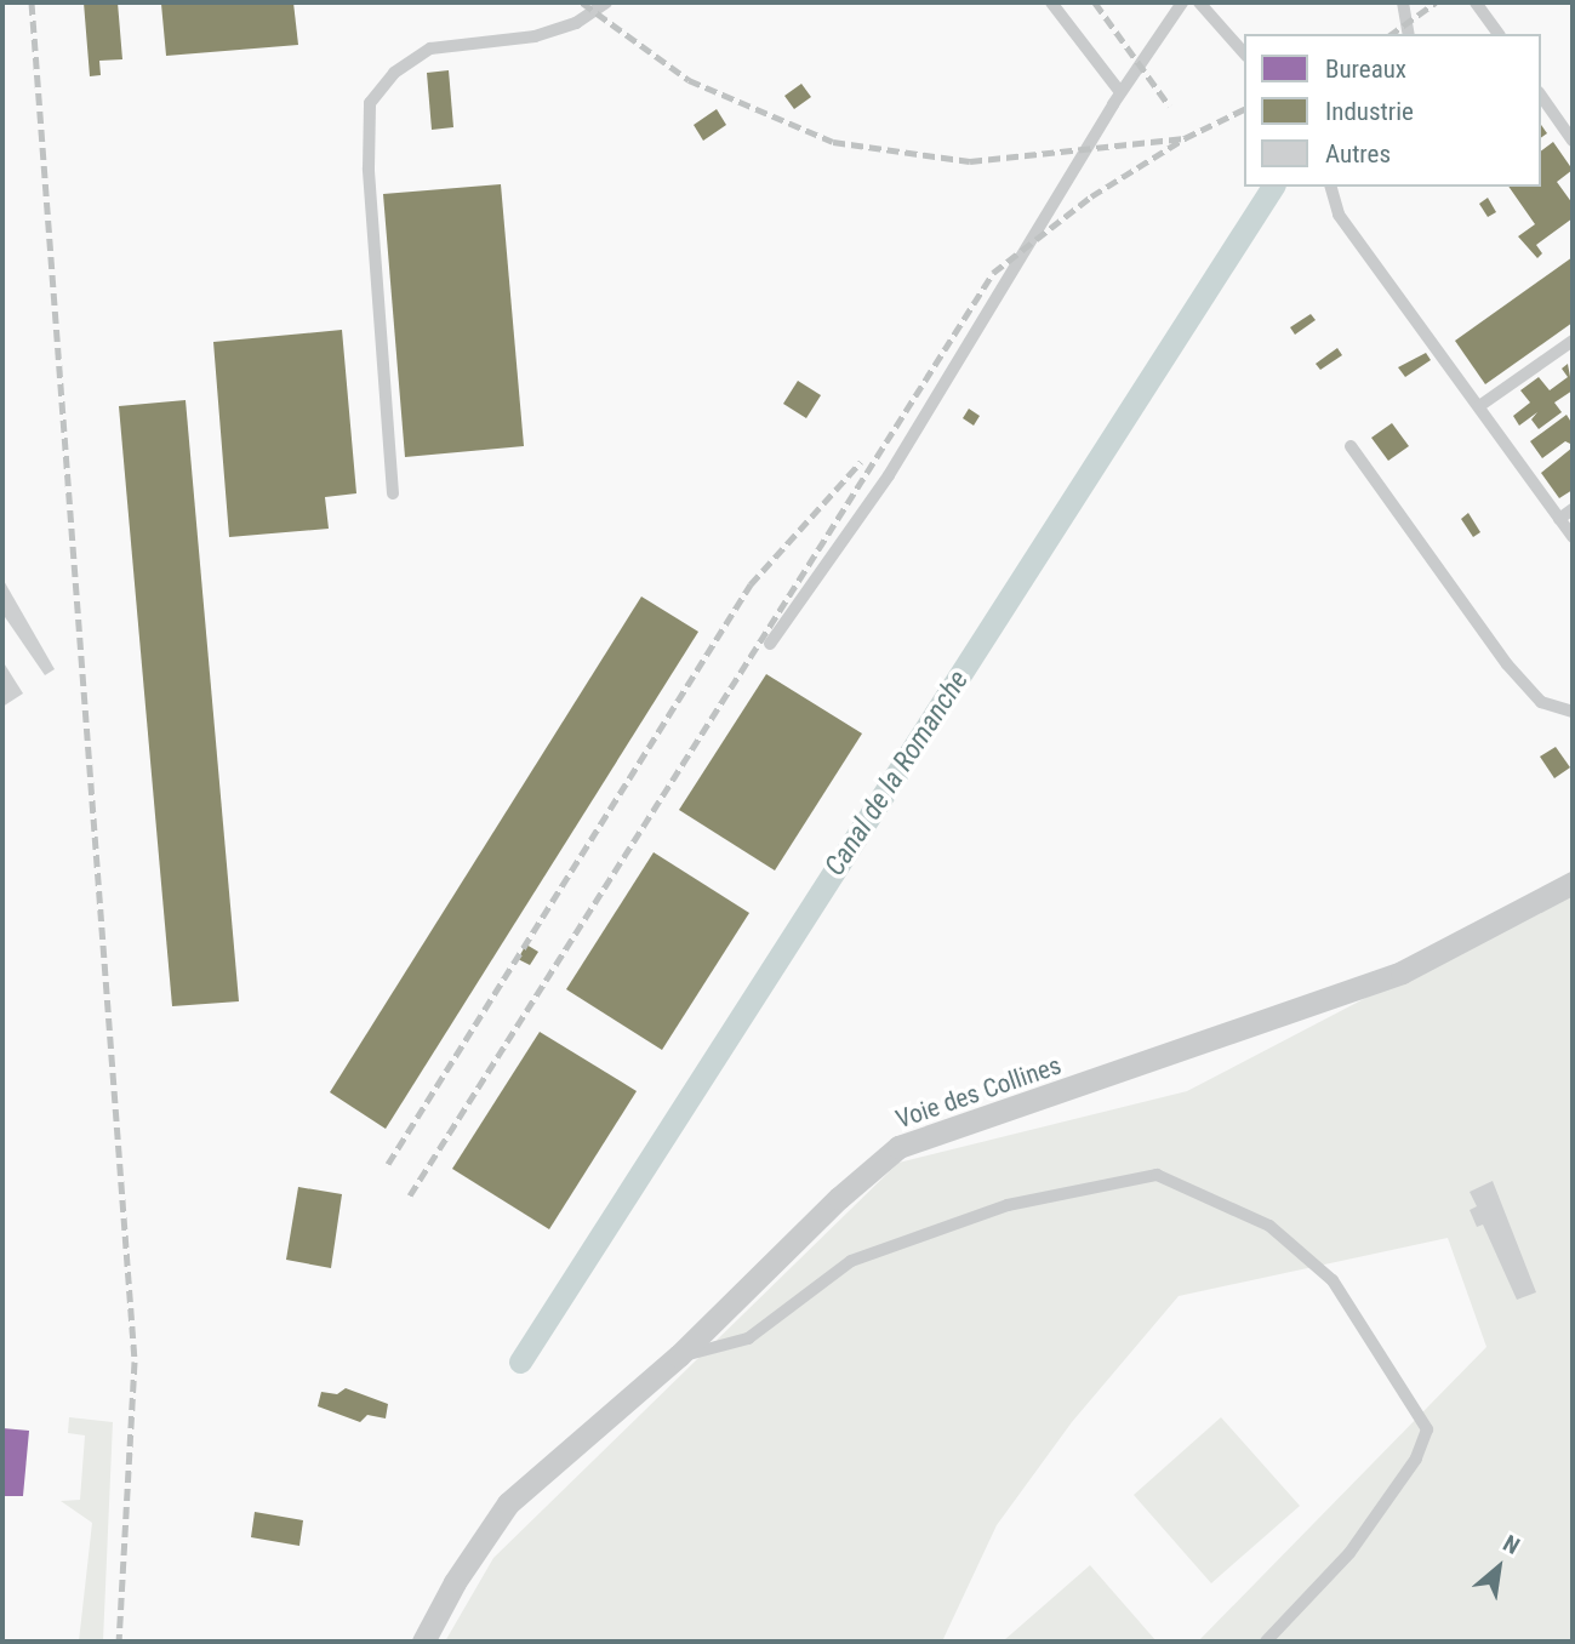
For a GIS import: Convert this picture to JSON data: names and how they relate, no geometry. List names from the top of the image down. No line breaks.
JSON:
{"streets":{"street":["Voie des Collines"]},"water":["Canal de la Romanche"],"legend":["Bureaux","Industrie","Autres"],"north":"top right"}
